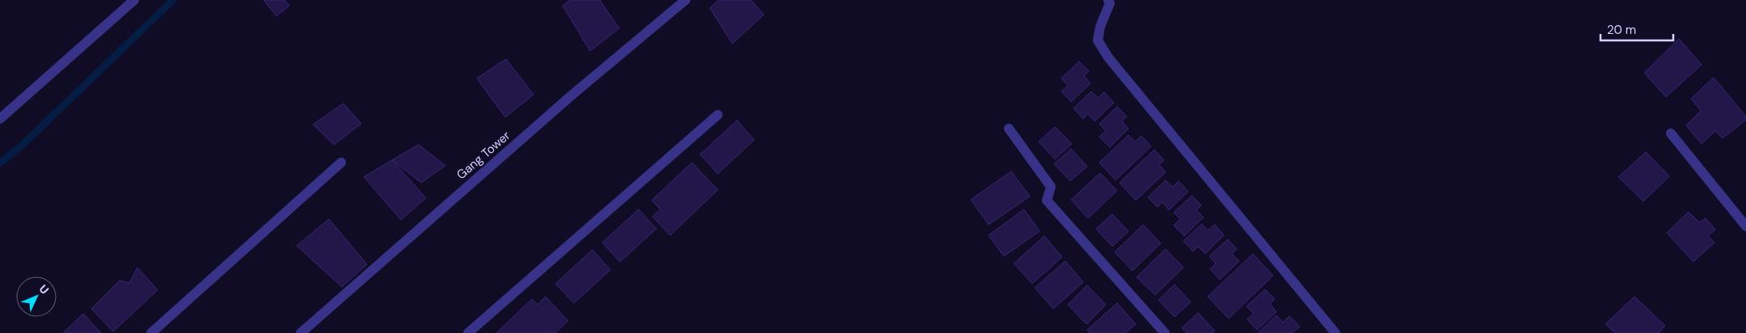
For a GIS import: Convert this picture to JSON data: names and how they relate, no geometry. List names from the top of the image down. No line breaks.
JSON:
{"streets":{"street":["Gang Tower"]},"scale_bar":"20 m","north":"top right"}
